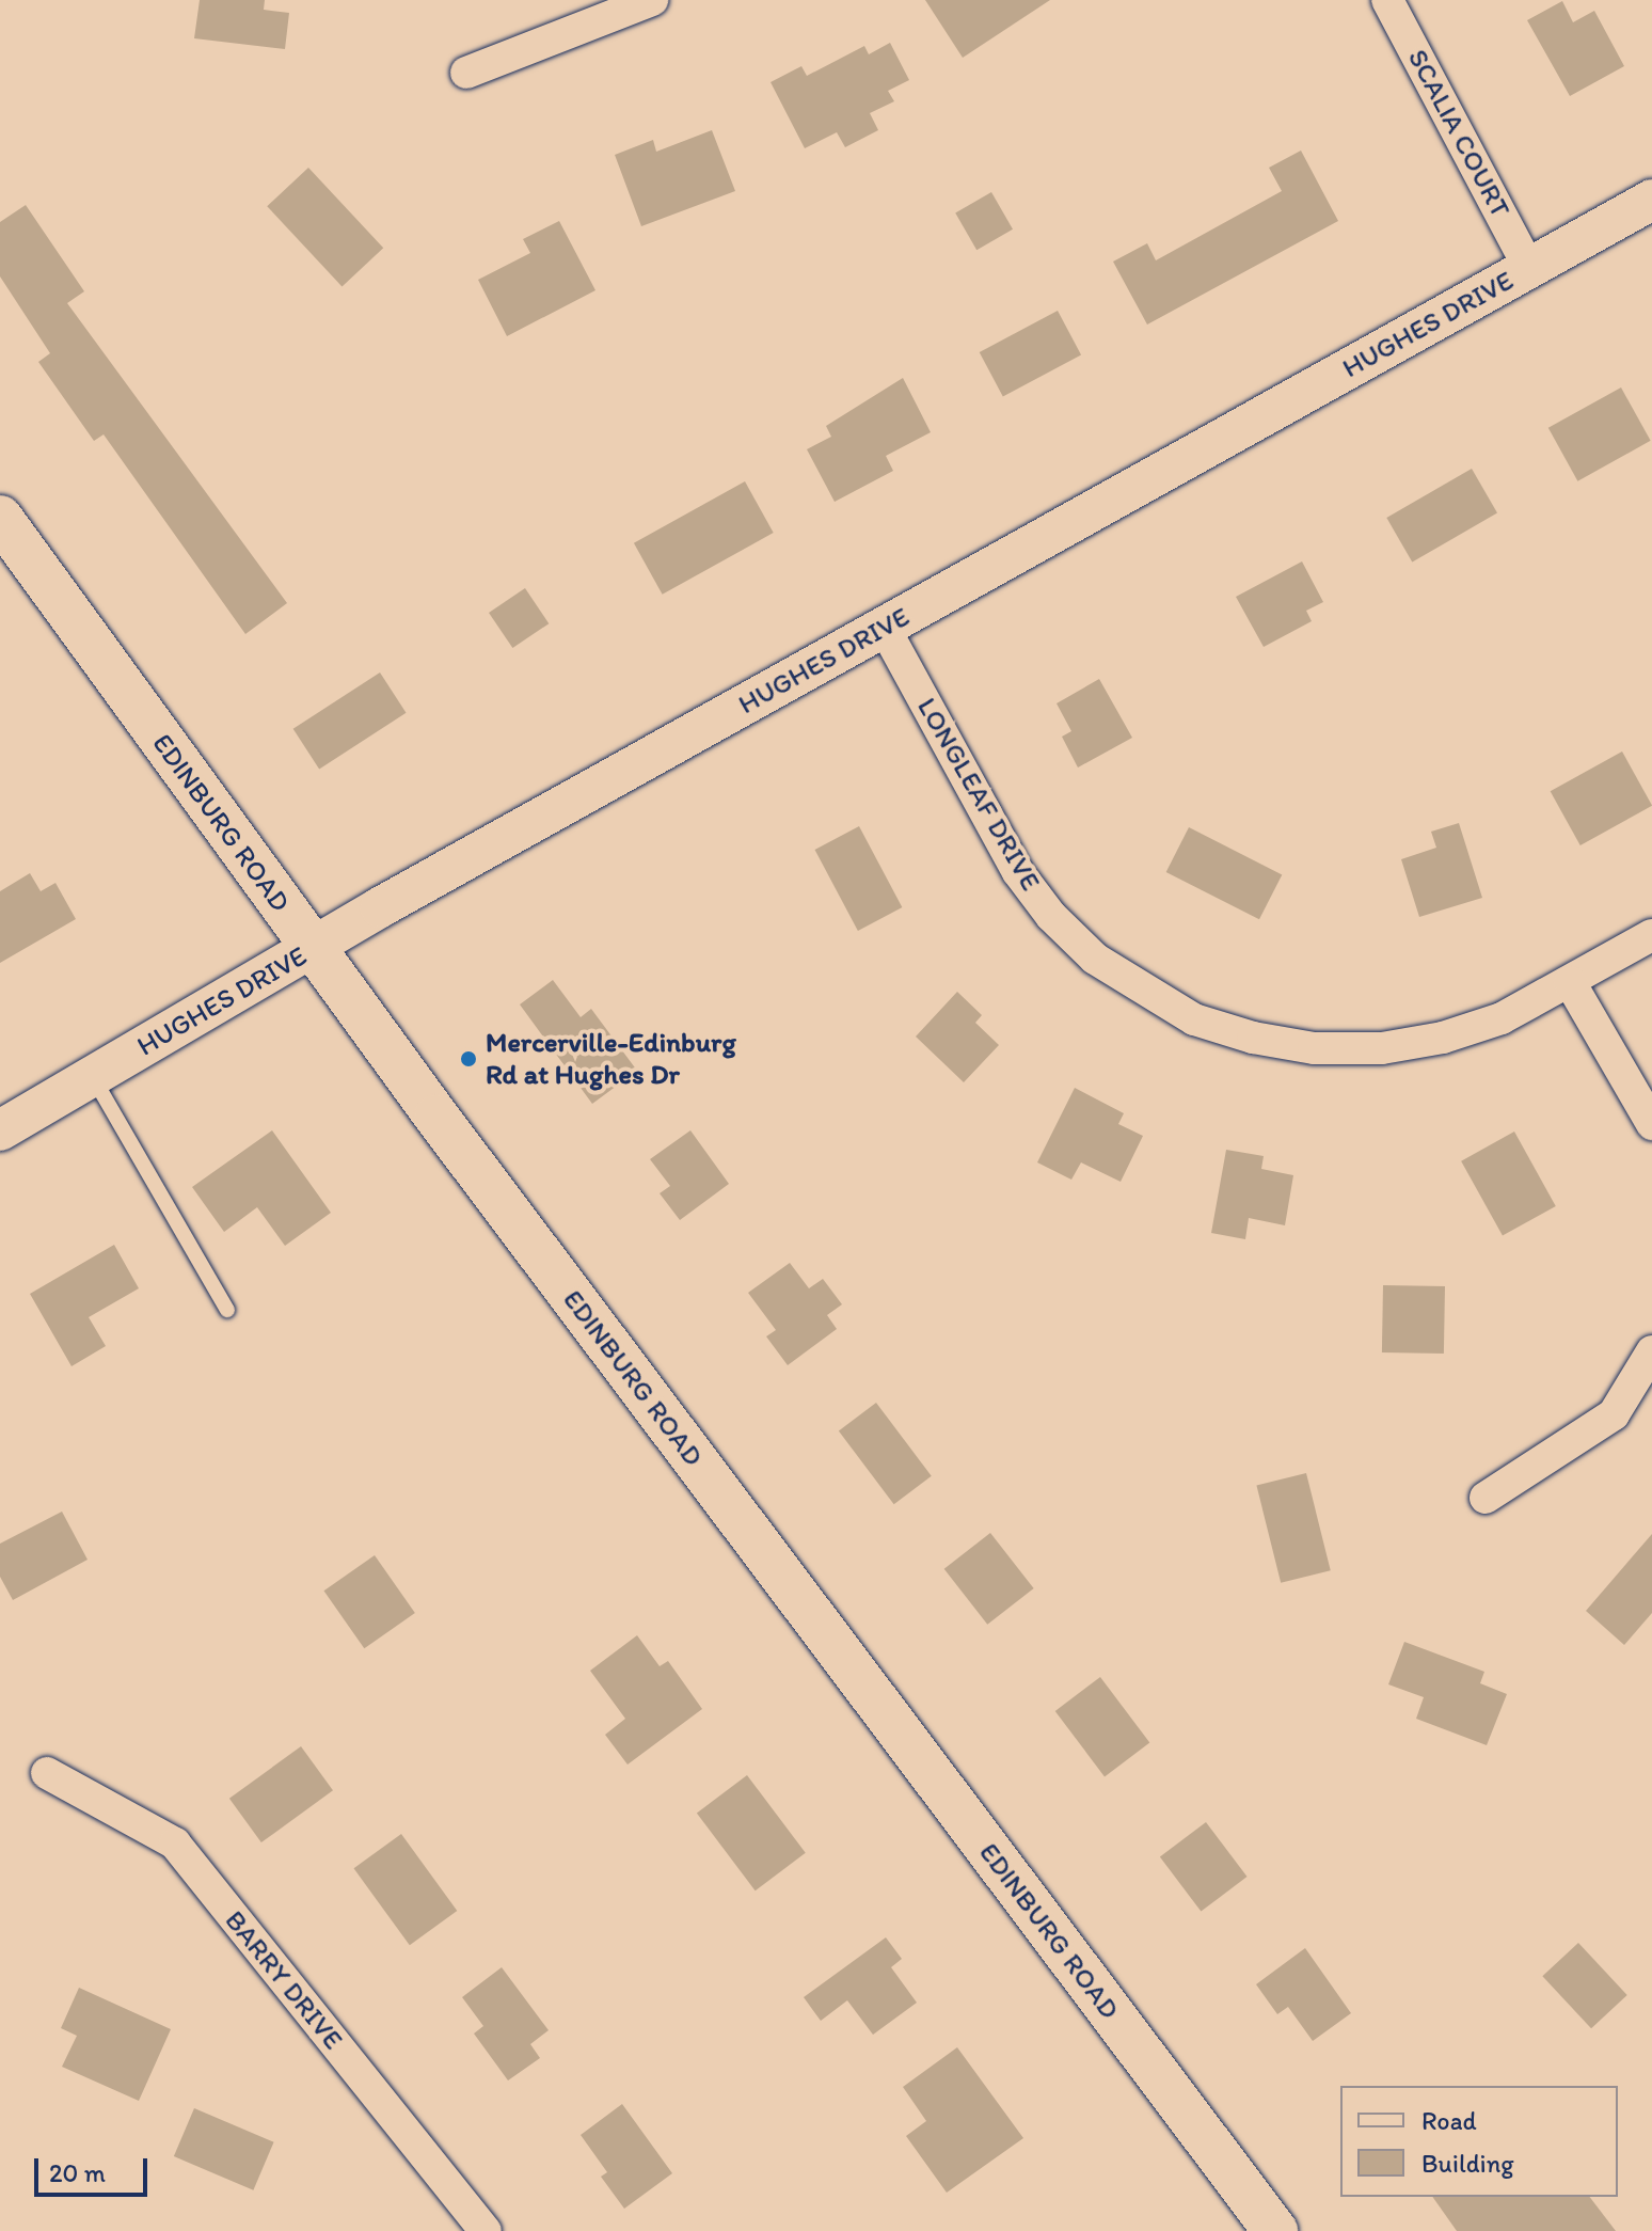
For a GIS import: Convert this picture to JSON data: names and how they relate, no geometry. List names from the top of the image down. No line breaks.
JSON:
{"streets":{"main road":["EDINBURG ROAD"],"street":["SCALIA COURT","HUGHES DRIVE","LONGLEAF DRIVE","BARRY DRIVE"]},"crossings":[["SCALIA COURT","HUGHES DRIVE"],["HUGHES DRIVE","LONGLEAF DRIVE"],["HUGHES DRIVE","EDINBURG ROAD"]],"places":["Mercerville-Edinburg Rd at Hughes Dr"],"legend":["Road","Building"],"scale_bar":"20 m"}
